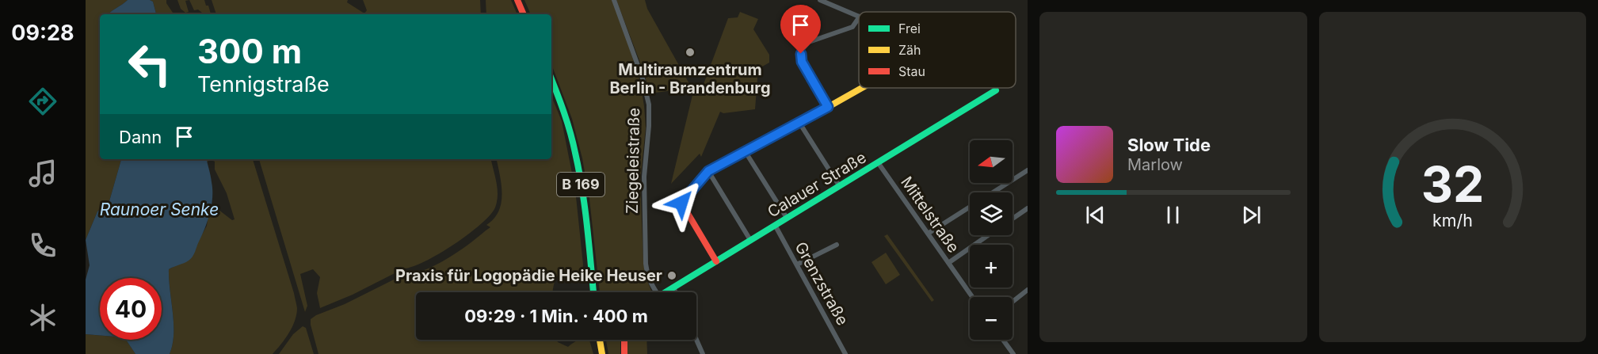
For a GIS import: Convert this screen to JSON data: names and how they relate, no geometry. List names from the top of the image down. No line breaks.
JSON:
{"streets":{"main road":["B 169","Calauer Straße"],"street":["Ziegeleistraße","Mittelstraße","Grenzstraße"]},"crossings":[["Calauer Straße","Mittelstraße"],["Calauer Straße","Grenzstraße"]],"water":["Raunoer Senke"],"places":["Multiraumzentrum Berlin - Brandenburg","Praxis für Logopädie Heike Heuser"],"legend":["Frei","Zäh","Stau"],"north":"left","page":{"tabs":"09:28","turn":["300 m","Tennigstraße"],"then":"Dann","song":["Slow Tide","Marlow"],"map_buttons":["+","−"],"limit":"40","trip":"09:29 · 1 Min. · 400 m","gauge":["32","km/h"]}}
